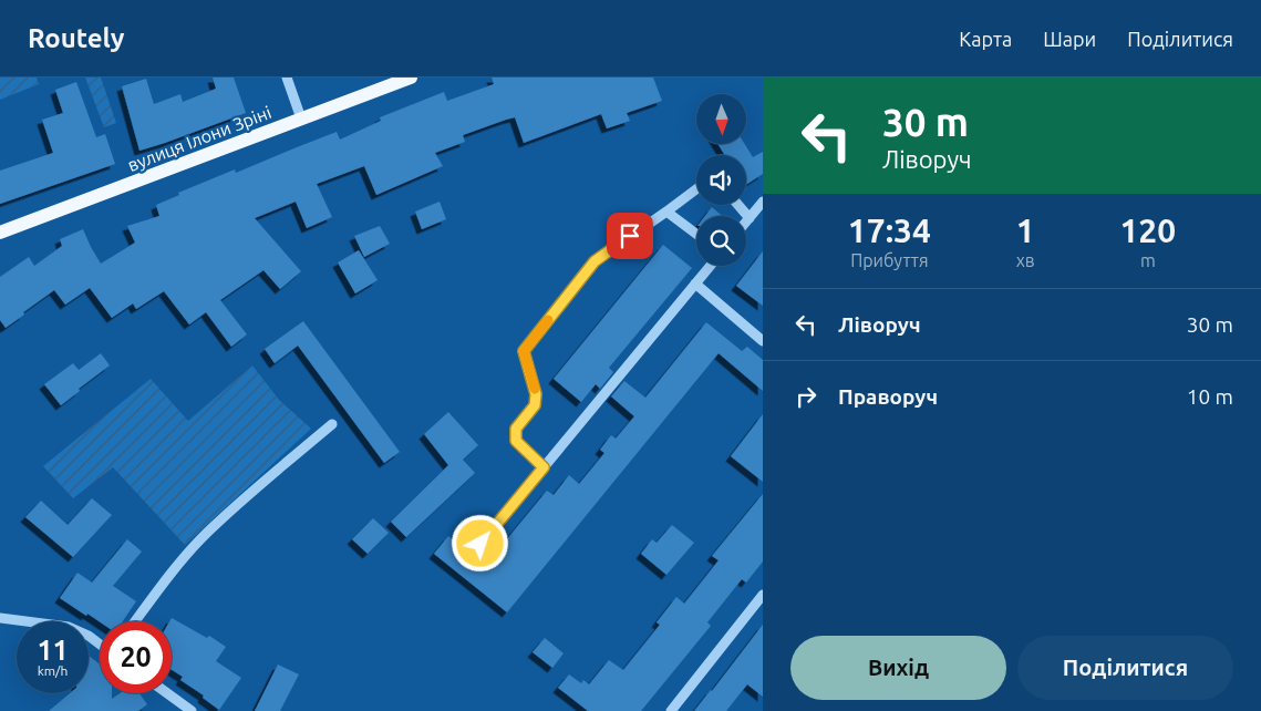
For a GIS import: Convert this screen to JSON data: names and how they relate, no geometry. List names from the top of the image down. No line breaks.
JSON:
{"streets":{"main road":["вулиця Ілони Зріні"]},"north":"bottom","page":{"header":"Routely","nav":["Карта","Шари","Поділитися"],"turn":["30 m","Ліворуч"],"eta":["17:34","Прибуття","1","хв","120","m"],"list":[{"name":"Ліворуч","value":"30 m"},{"name":"Праворуч","value":"10 m"}],"speed":"11 km/h","limit":"20","buttons":["Вихід","Поділитися"]}}
